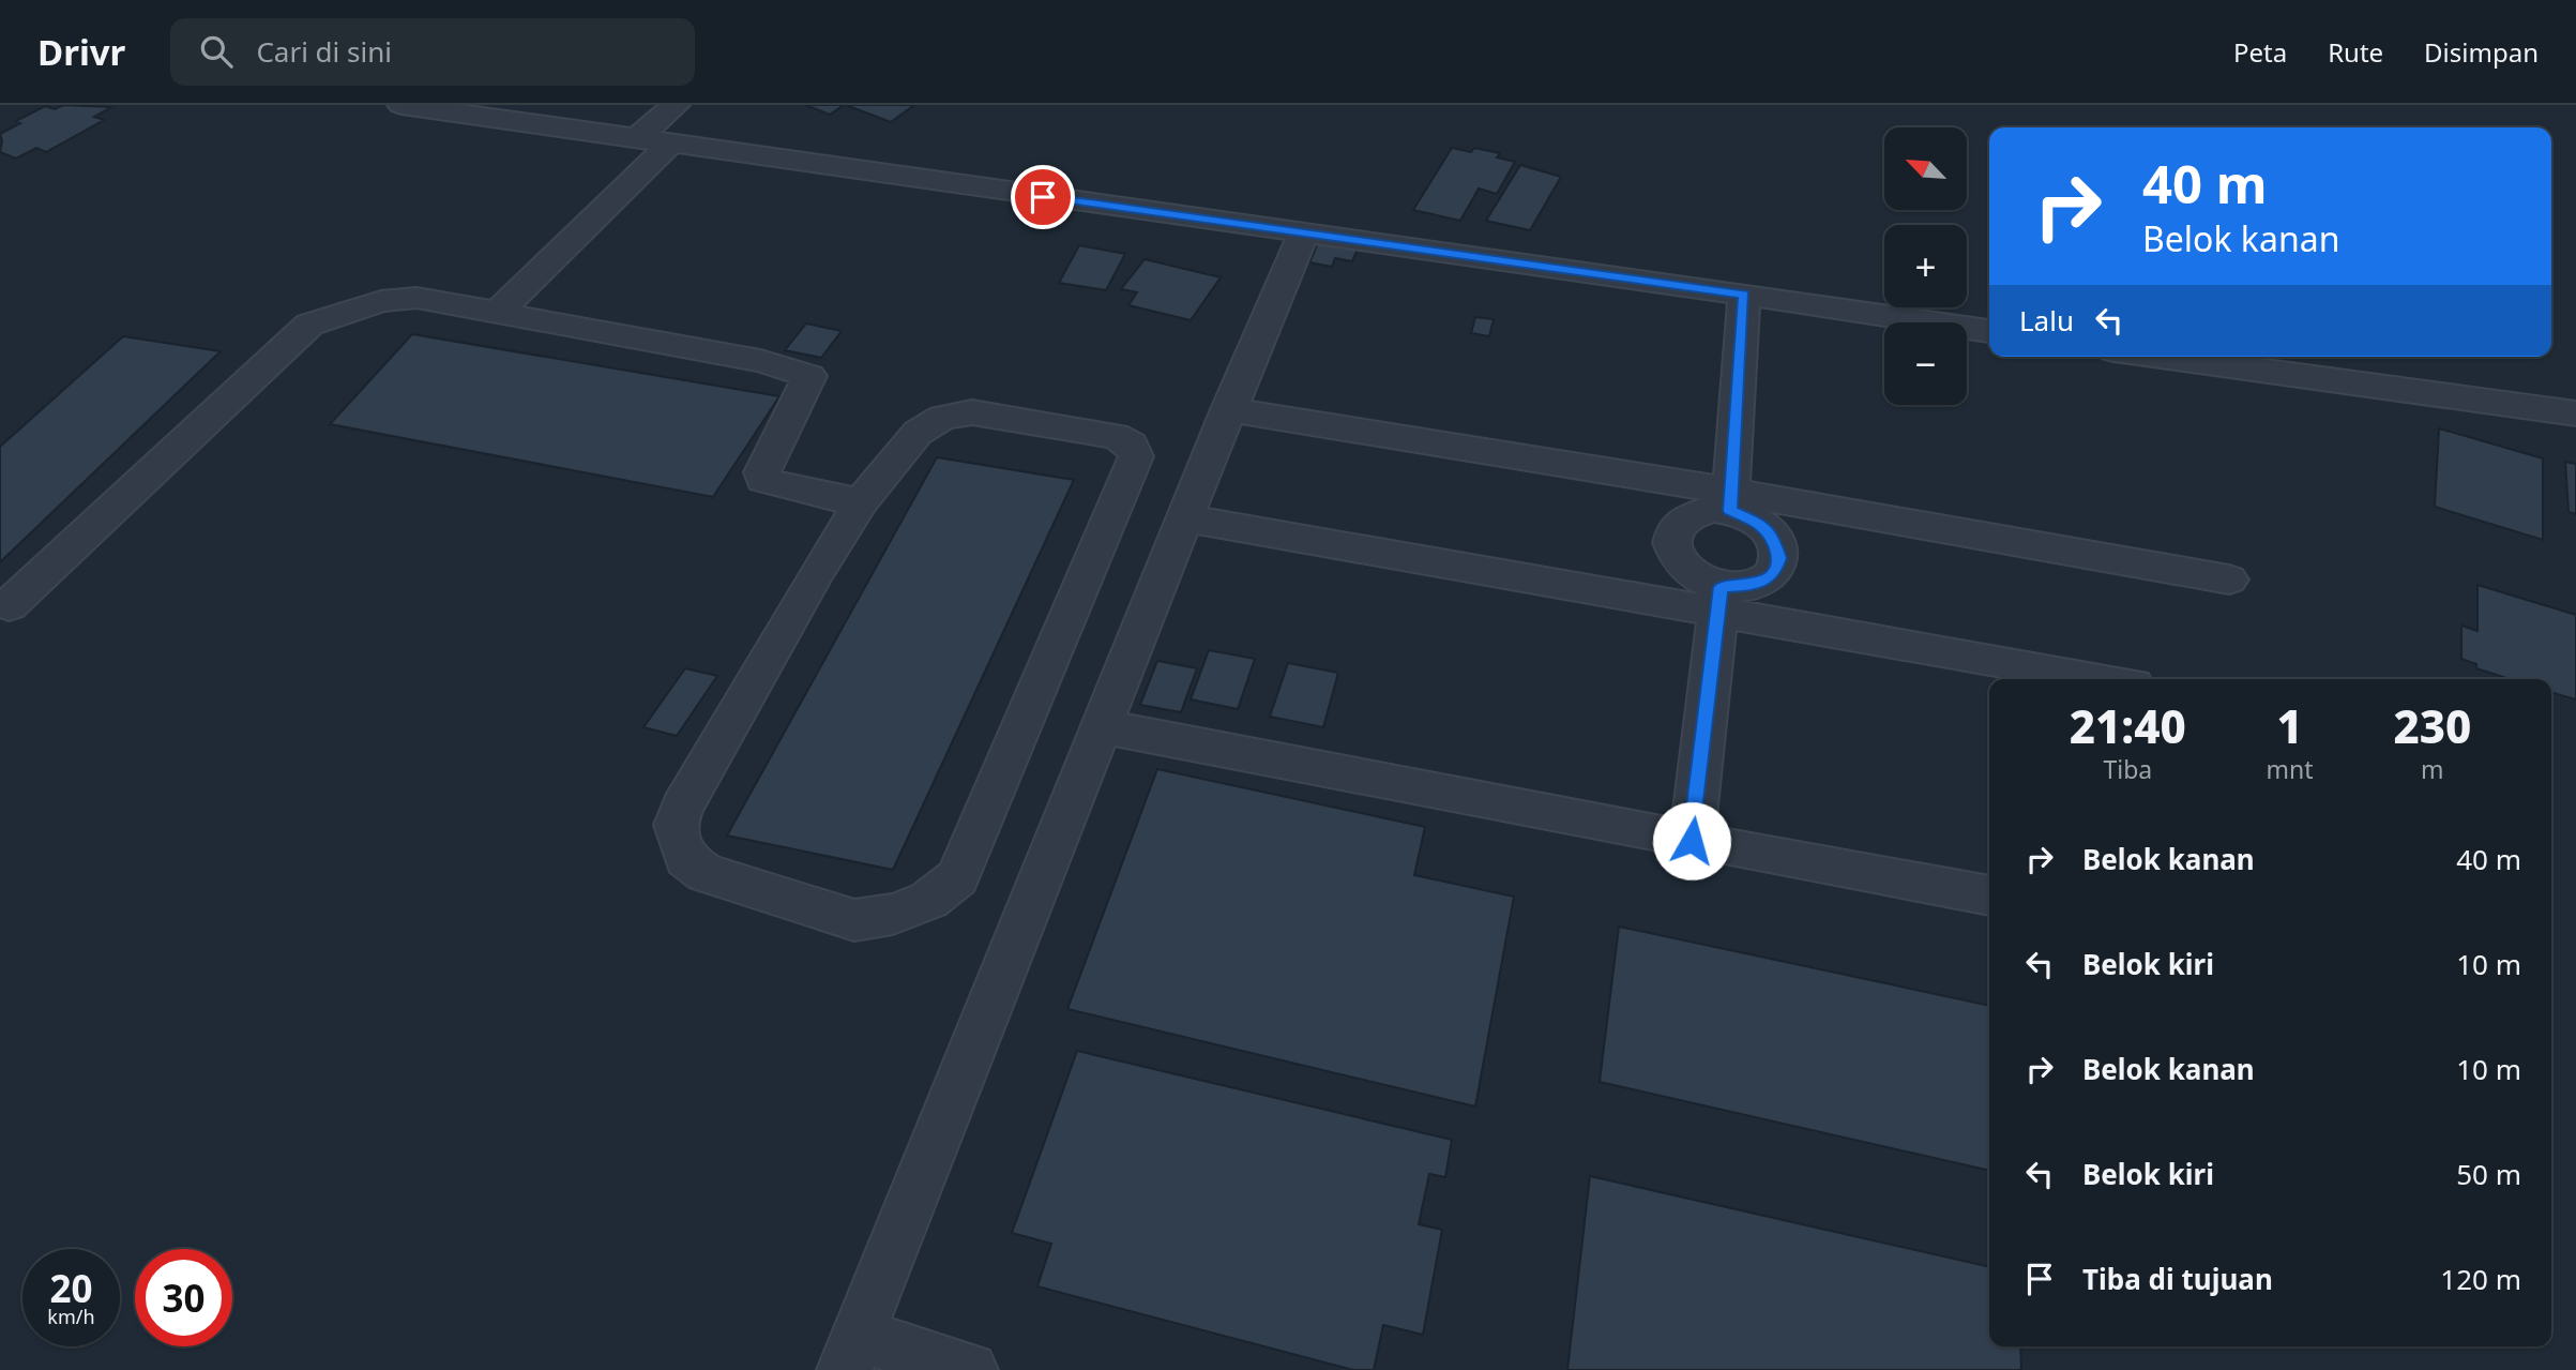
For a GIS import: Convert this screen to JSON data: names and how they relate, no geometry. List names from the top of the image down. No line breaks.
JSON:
{"north":"top left","page":{"header":"Drivr","search":"Cari di sini","nav":["Peta","Rute","Disimpan"],"map_buttons":["+","−"],"turn":["40 m","Belok kanan"],"then":"Lalu","eta":["21:40","Tiba","1","mnt","230","m"],"list":[{"name":"Belok kanan","value":"40 m"},{"name":"Belok kiri","value":"10 m"},{"name":"Belok kanan","value":"10 m"},{"name":"Belok kiri","value":"50 m"},{"name":"Tiba di tujuan","value":"120 m"}],"speed":"20 km/h","limit":"30"}}
